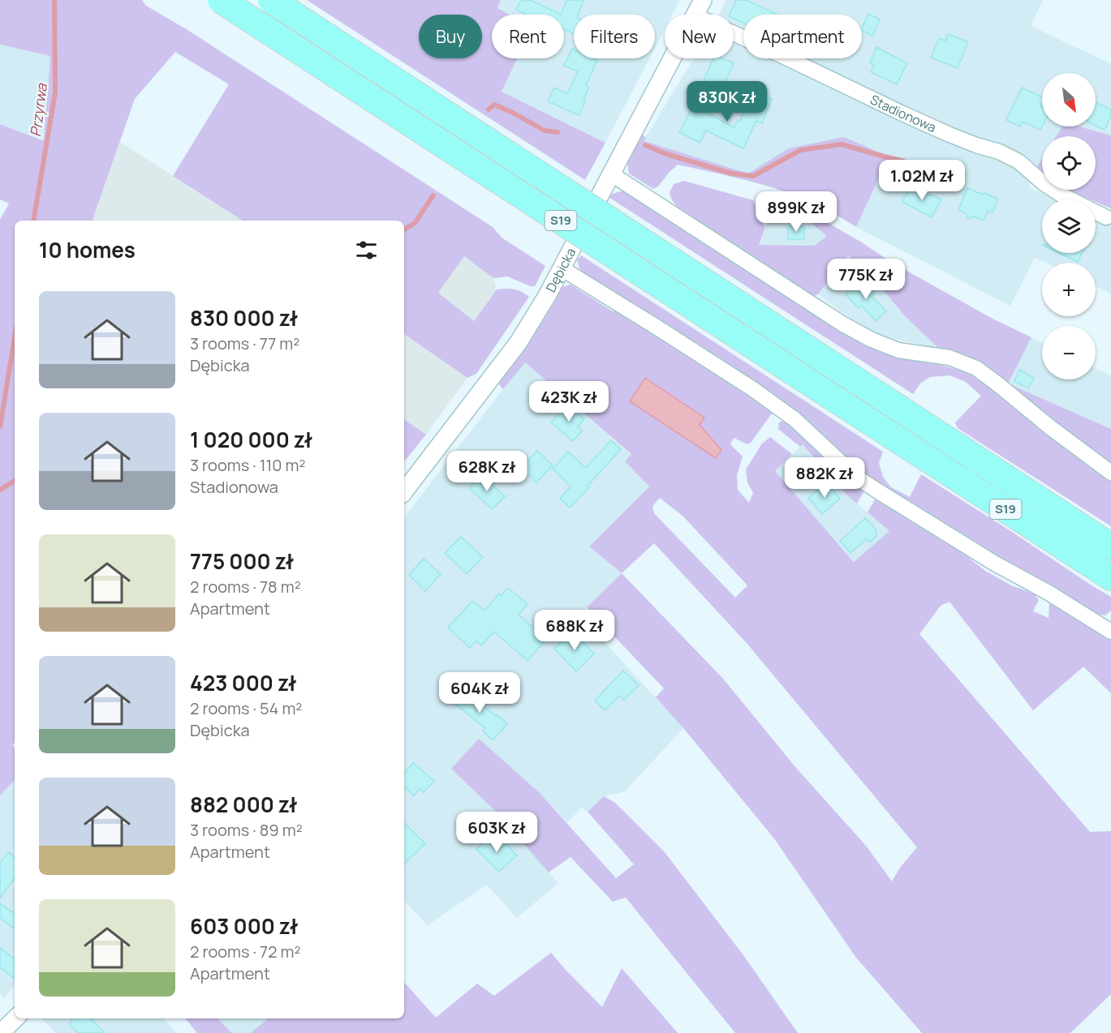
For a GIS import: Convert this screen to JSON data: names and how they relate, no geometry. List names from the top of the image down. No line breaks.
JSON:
{"streets":{"highway":["S19"],"street":["Stadionowa","Dębicka"]},"water":["Przyrwa"],"north":"bottom right","page":{"chip":["Buy","Rent","Filters","New","Apartment"],"map_buttons":["+","−"],"price":["830K zł","1.02M zł","899K zł","775K zł","423K zł","628K zł","882K zł","688K zł","604K zł","603K zł"],"heading":"10 homes","list":[{"name":"830 000 zł","note":"3 rooms · 77 m² · Dębicka"},{"name":"1 020 000 zł","note":"3 rooms · 110 m² · Stadionowa"},{"name":"775 000 zł","note":"2 rooms · 78 m² · Apartment"},{"name":"423 000 zł","note":"2 rooms · 54 m² · Dębicka"},{"name":"882 000 zł","note":"3 rooms · 89 m² · Apartment"},{"name":"603 000 zł","note":"2 rooms · 72 m² · Apartment"}]}}
